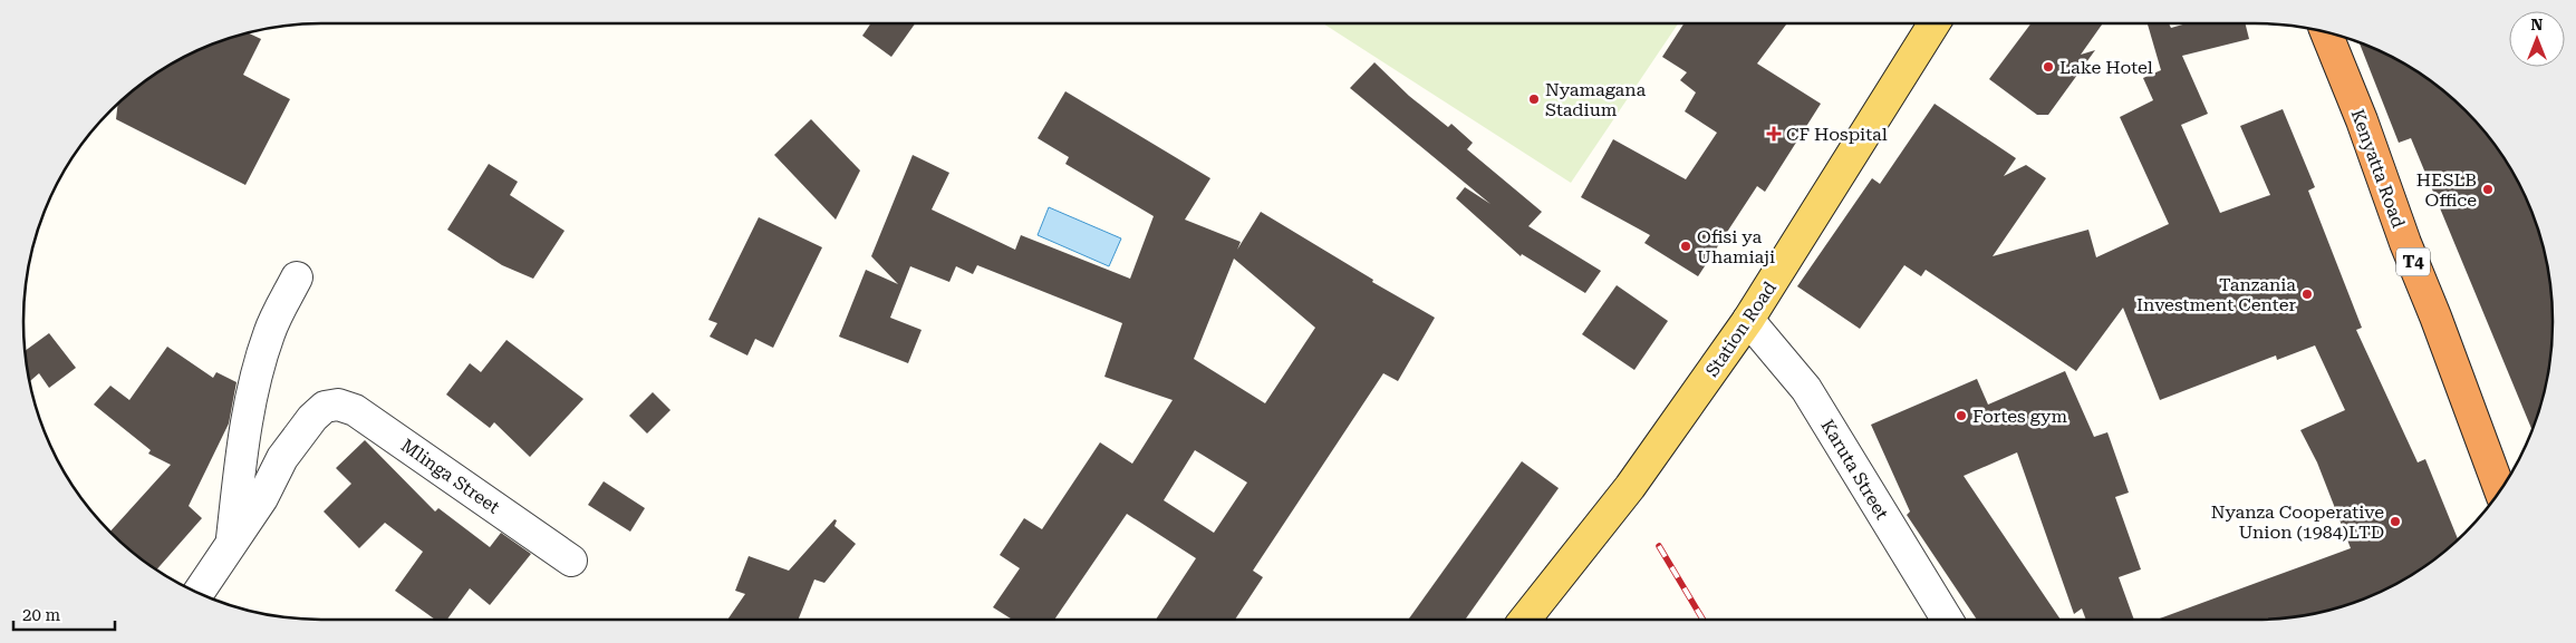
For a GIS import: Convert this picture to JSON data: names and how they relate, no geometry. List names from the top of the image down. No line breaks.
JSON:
{"streets":{"highway":["Kenyatta Road","T4"],"main road":["Station Road"],"street":["Karuta Street","Mlinga Street"]},"crossings":[["Station Road","Karuta Street"]],"places":{"other":["Lake Hotel","Nyamagana Stadium","HESLB Office","Ofisi ya Uhamiaji","Tanzania Investment Center","Fortes gym","Nyanza Cooperative Union (1984)LTD"],"health":["CF Hospital"]},"scale_bar":"20 m","north":"top"}
